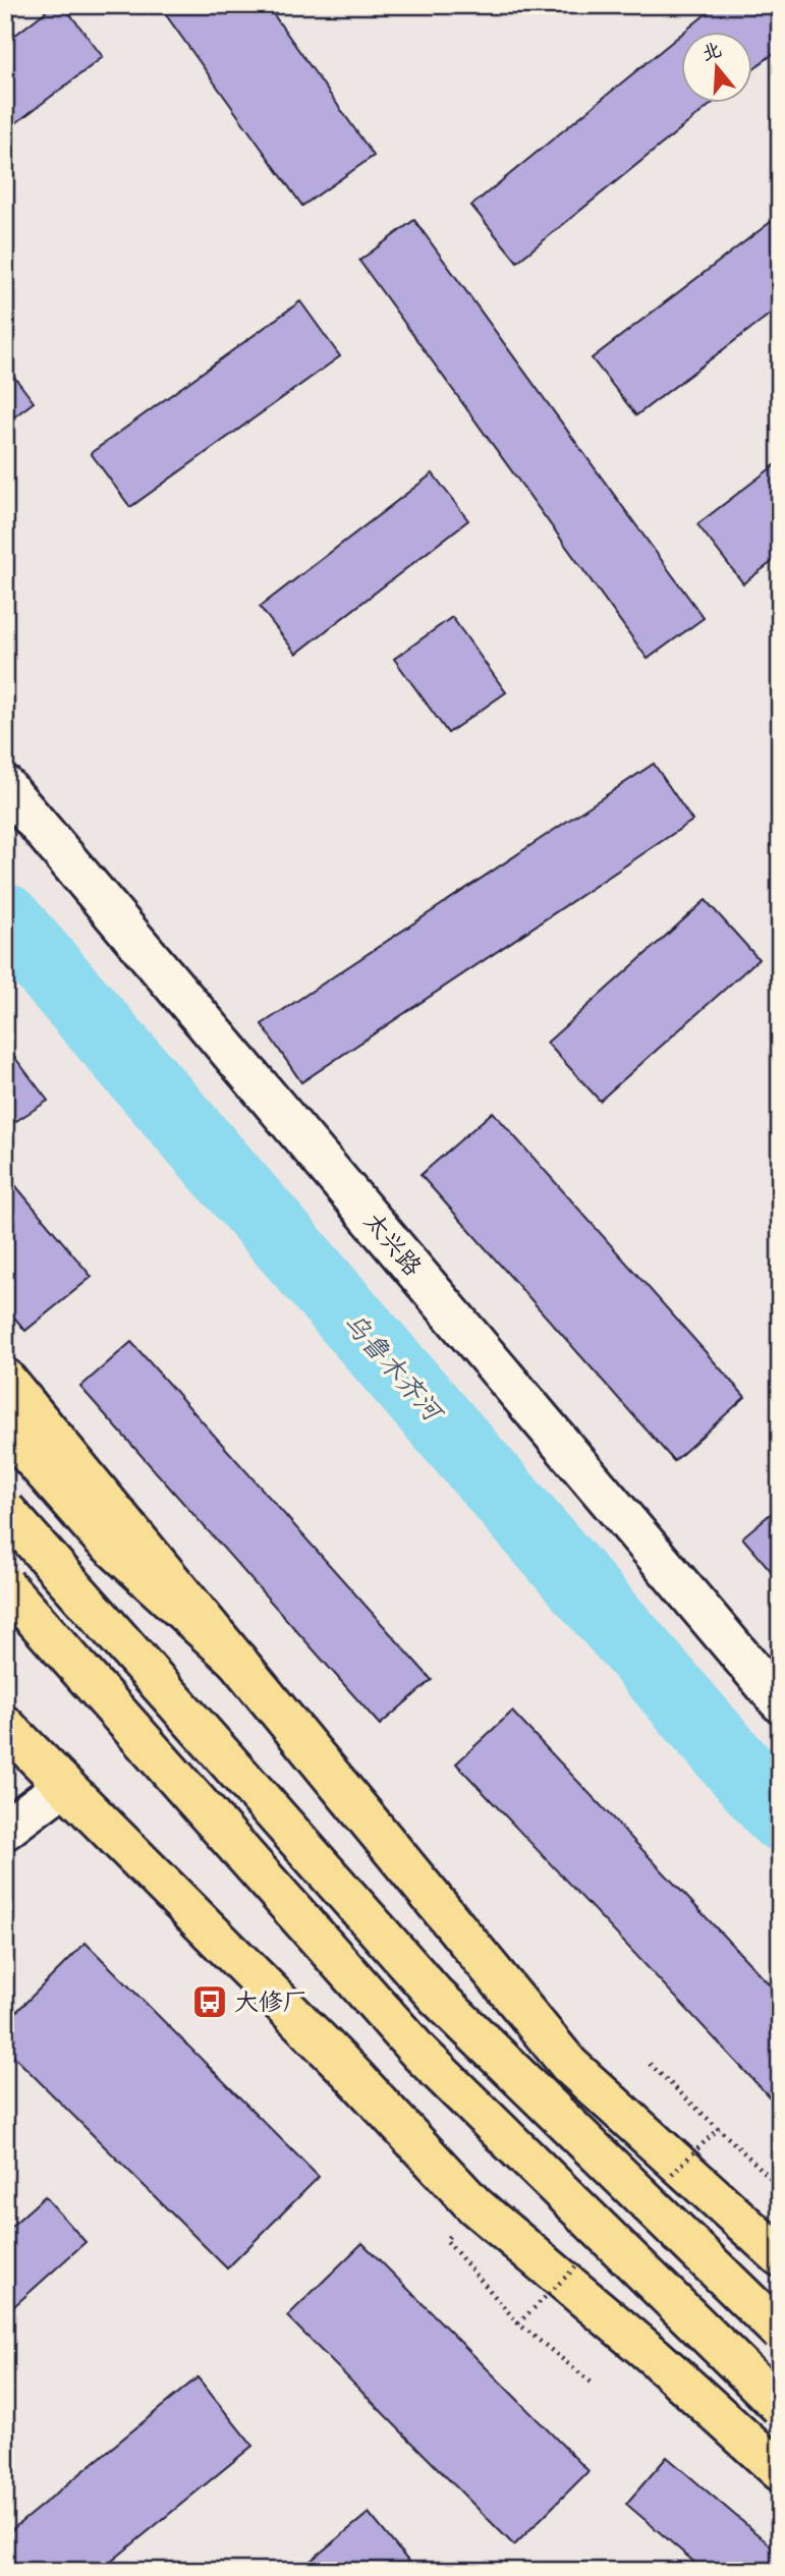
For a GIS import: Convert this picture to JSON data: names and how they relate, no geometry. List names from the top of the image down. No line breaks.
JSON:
{"streets":{"street":["太兴路"]},"water":["乌鲁木齐河"],"places":{"bus stop":["大修厂"]},"north":"top"}
